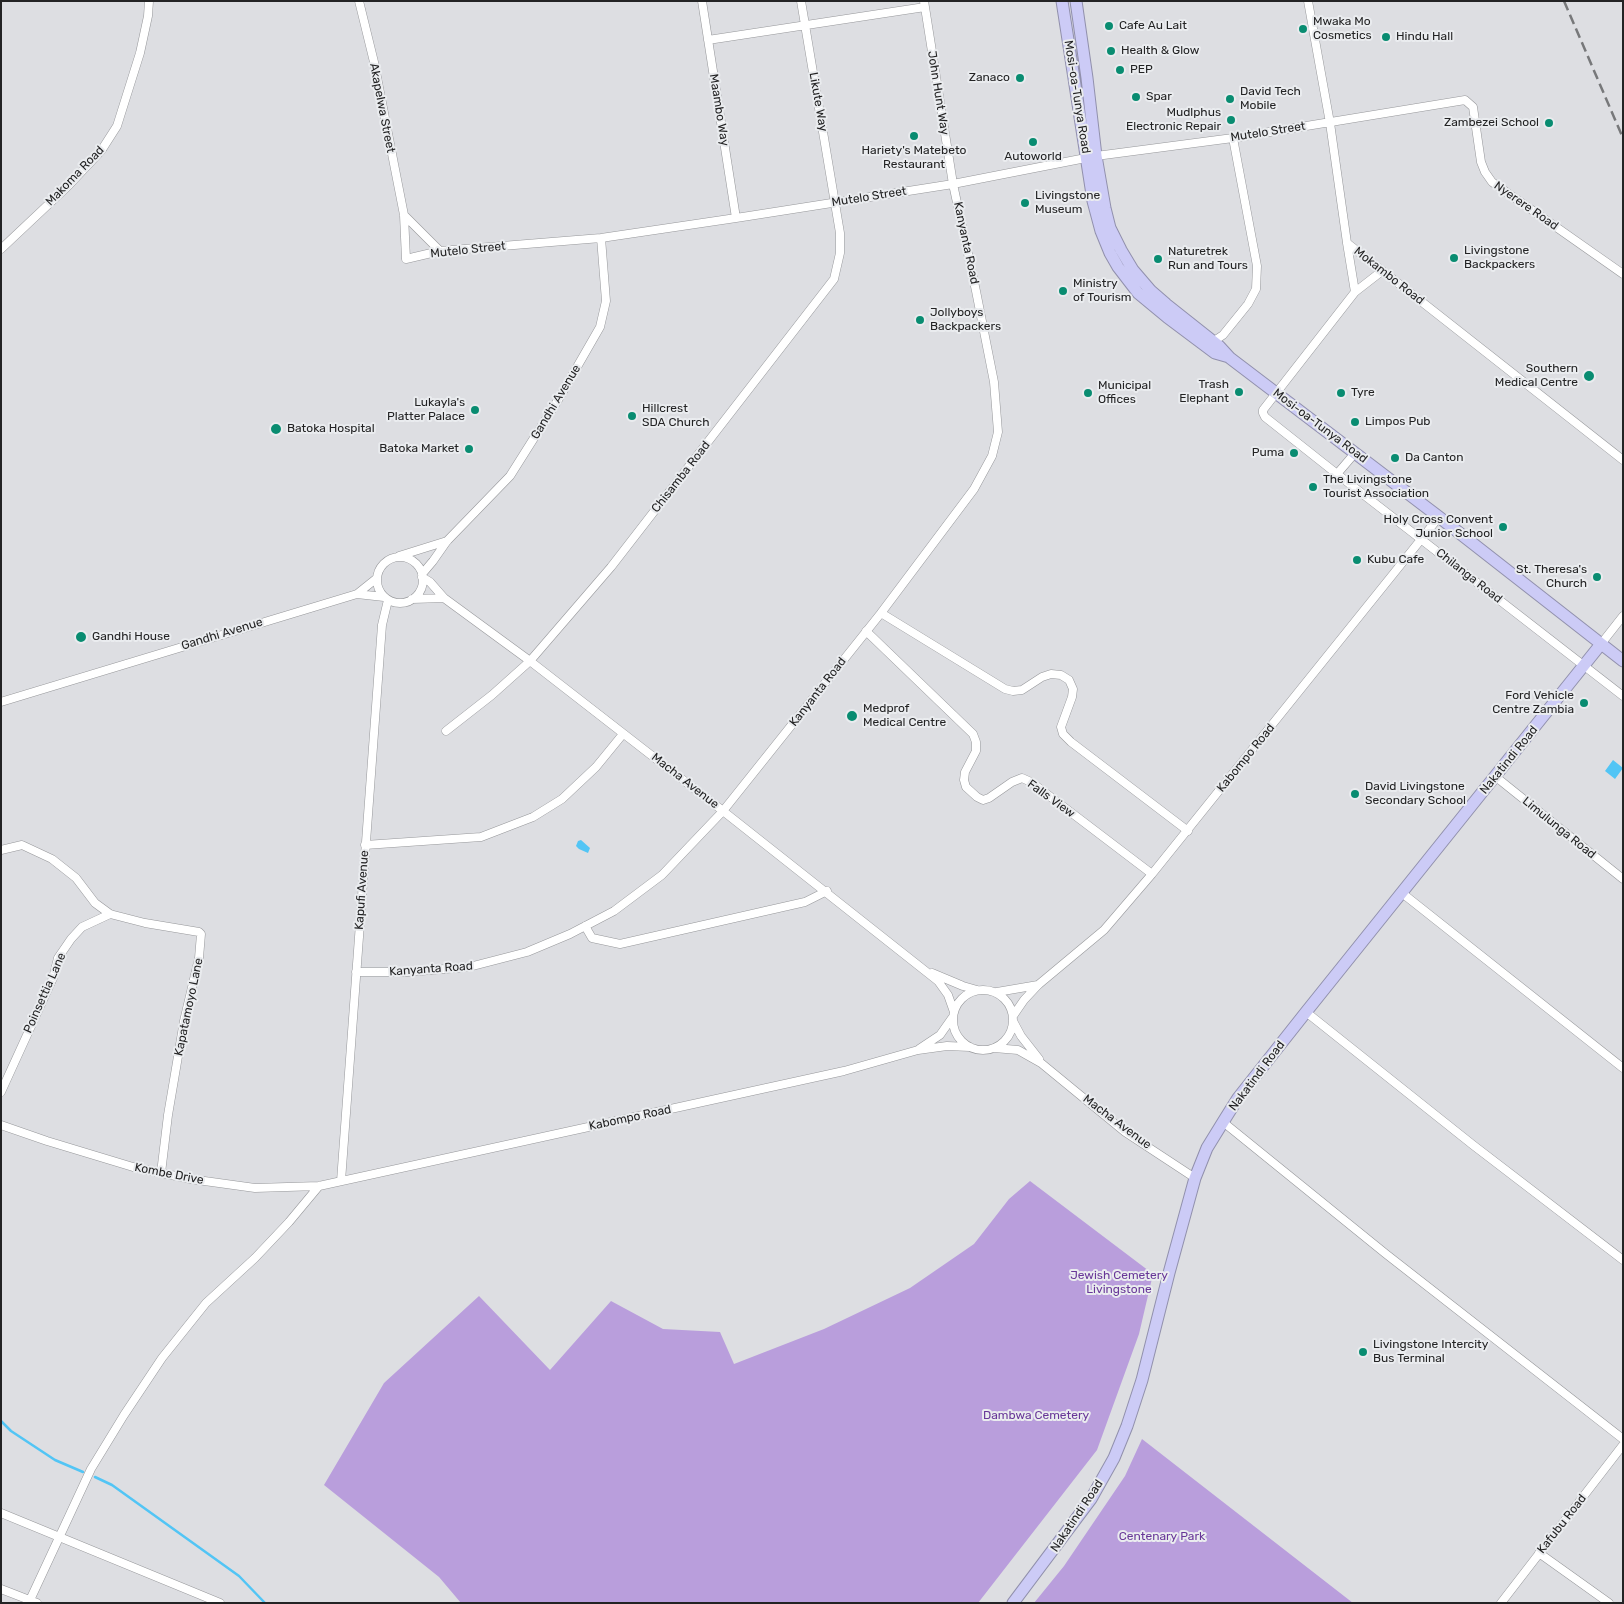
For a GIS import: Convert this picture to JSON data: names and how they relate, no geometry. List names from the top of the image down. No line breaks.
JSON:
{"streets":{"highway":["Mosi-oa-Tunya Road","Nakatindi Road"],"street":["John Hunt Way","Likute Way","Akapelwa Street","Maambo Way","Mutelo Street","Makoma Road","Nyerere Road","Kanyanta Road","Mokambo Road","Gandhi Avenue","Chisamba Road","Chilanga Road","Kabompo Road","Macha Avenue","Falls View","Limulunga Road","Kapufi Avenue","Poinsettia Lane","Kapatamoyo Lane","Kombe Drive","Kafubu Road"]},"crossings":[["John Hunt Way","Mutelo Street"],["John Hunt Way","Kanyanta Road"],["Mosi-oa-Tunya Road","Mutelo Street"],["Mosi-oa-Tunya Road","Chilanga Road"],["Mosi-oa-Tunya Road","Kabompo Road"],["Mosi-oa-Tunya Road","Nakatindi Road"],["Likute Way","Mutelo Street"],["Likute Way","Chisamba Road"],["Akapelwa Street","Mutelo Street"],["Maambo Way","Mutelo Street"],["Mutelo Street","Nyerere Road"],["Mutelo Street","Kanyanta Road"],["Mutelo Street","Mokambo Road"],["Mutelo Street","Gandhi Avenue"],["Mutelo Street","Chisamba Road"],["Nyerere Road","Mokambo Road"],["Kanyanta Road","Macha Avenue"],["Kanyanta Road","Falls View"],["Kanyanta Road","Kapufi Avenue"],["Mokambo Road","Chilanga Road"],["Gandhi Avenue","Macha Avenue"],["Gandhi Avenue","Kapufi Avenue"],["Chisamba Road","Macha Avenue"],["Chilanga Road","Kabompo Road"],["Chilanga Road","Nakatindi Road"],["Kabompo Road","Macha Avenue"],["Kabompo Road","Falls View"],["Kabompo Road","Kapufi Avenue"],["Kabompo Road","Kombe Drive"],["Nakatindi Road","Macha Avenue"],["Nakatindi Road","Limulunga Road"],["Macha Avenue","Kapufi Avenue"],["Kapufi Avenue","Kombe Drive"],["Poinsettia Lane","Kapatamoyo Lane"],["Kapatamoyo Lane","Kombe Drive"]],"parks":["Jewish Cemetery Livingstone","Dambwa Cemetery","Centenary Park"],"places":["Cafe Au Lait","Mwaka Mo Cosmetics","Hindu Hall","Health & Glow","PEP","Zanaco","Spar","David Tech Mobile","Mudlphus Electronic Repair","Zambezei School","Hariety's Matebeto Restaurant","Autoworld","Livingstone Museum","Livingstone Backpackers","Naturetrek Run and Tours","Ministry of Tourism","Jollyboys Backpackers","Southern Medical Centre","Trash Elephant","Municipal Offices","Tyre","Lukayla's Platter Palace","Hillcrest SDA Church","Limpos Pub","Batoka Hospital","Batoka Market","Puma","Da Canton","The Livingstone Tourist Association","Holy Cross Convent Junior School","Kubu Cafe","St. Theresa's Church","Gandhi House","Ford Vehicle Centre Zambia","Medprof Medical Centre","David Livingstone Secondary School","Livingstone Intercity Bus Terminal"]}
